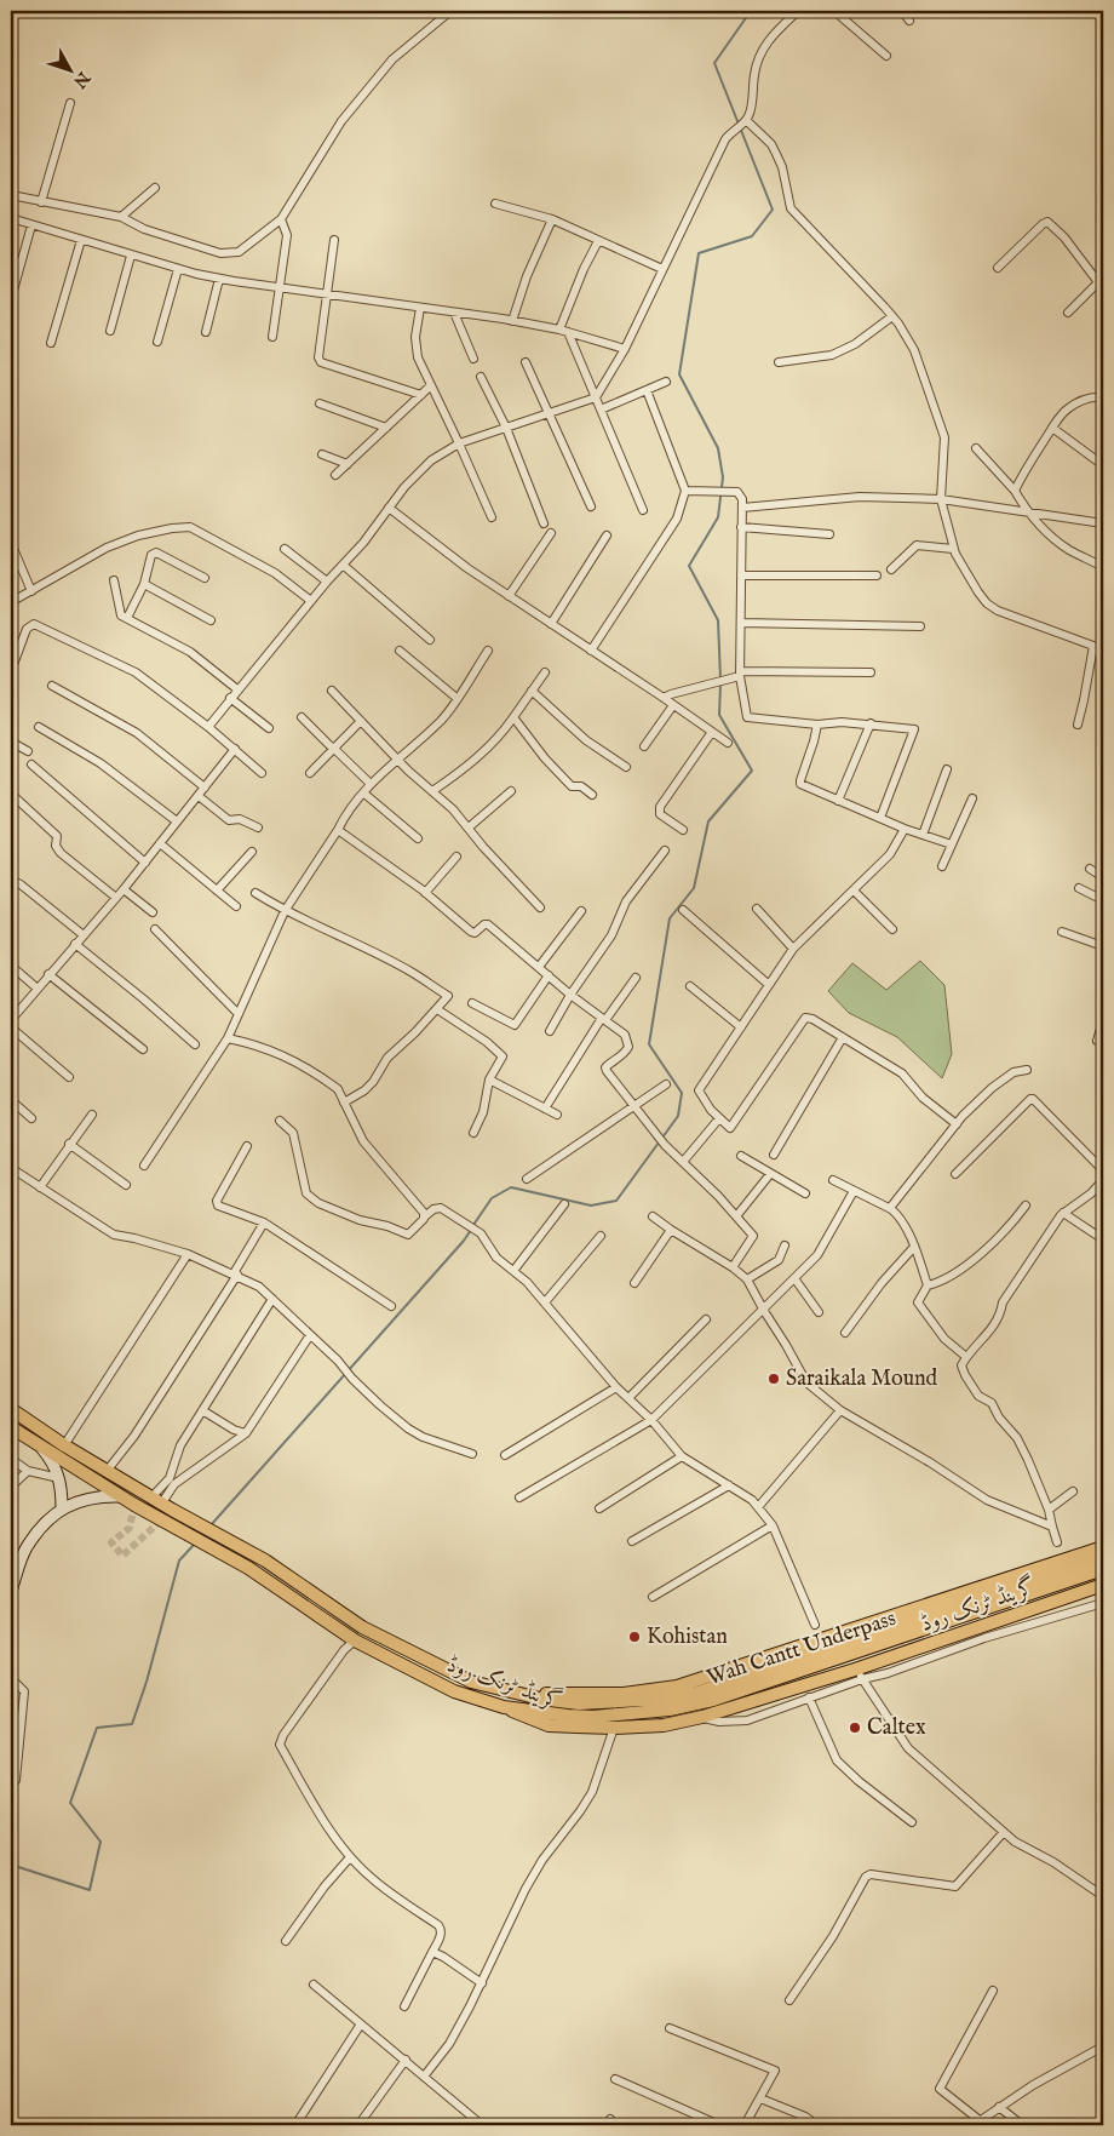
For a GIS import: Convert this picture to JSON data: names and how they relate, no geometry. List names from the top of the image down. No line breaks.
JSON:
{"streets":{"main road":["گرینڈ ٹرنک روڈ","Wah Cantt Underpass"]},"crossings":[["گرینڈ ٹرنک روڈ","Wah Cantt Underpass"]],"places":["Saraikala Mound","Kohistan","Caltex"],"north":"bottom right"}
